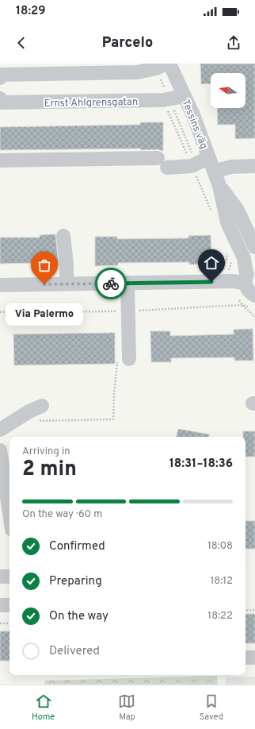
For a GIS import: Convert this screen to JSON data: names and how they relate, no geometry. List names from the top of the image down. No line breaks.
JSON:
{"streets":{"street":["Ernst Ahlgrensgatan","Tessins väg"]},"crossings":[["Ernst Ahlgrensgatan","Tessins väg"]],"places":["Via Palermo"],"north":"left","page":{"status":"18:29","header":"Parcelo","bubble":"Via Palermo","heading":["2 min","Arriving in","18:31–18:36"],"bar":"On the way · 60 m","list":[["Confirmed","18:08"],["Preparing","18:12"],["On the way","18:22"],"Delivered"],"tabs":["Home","Map","Saved"]}}
